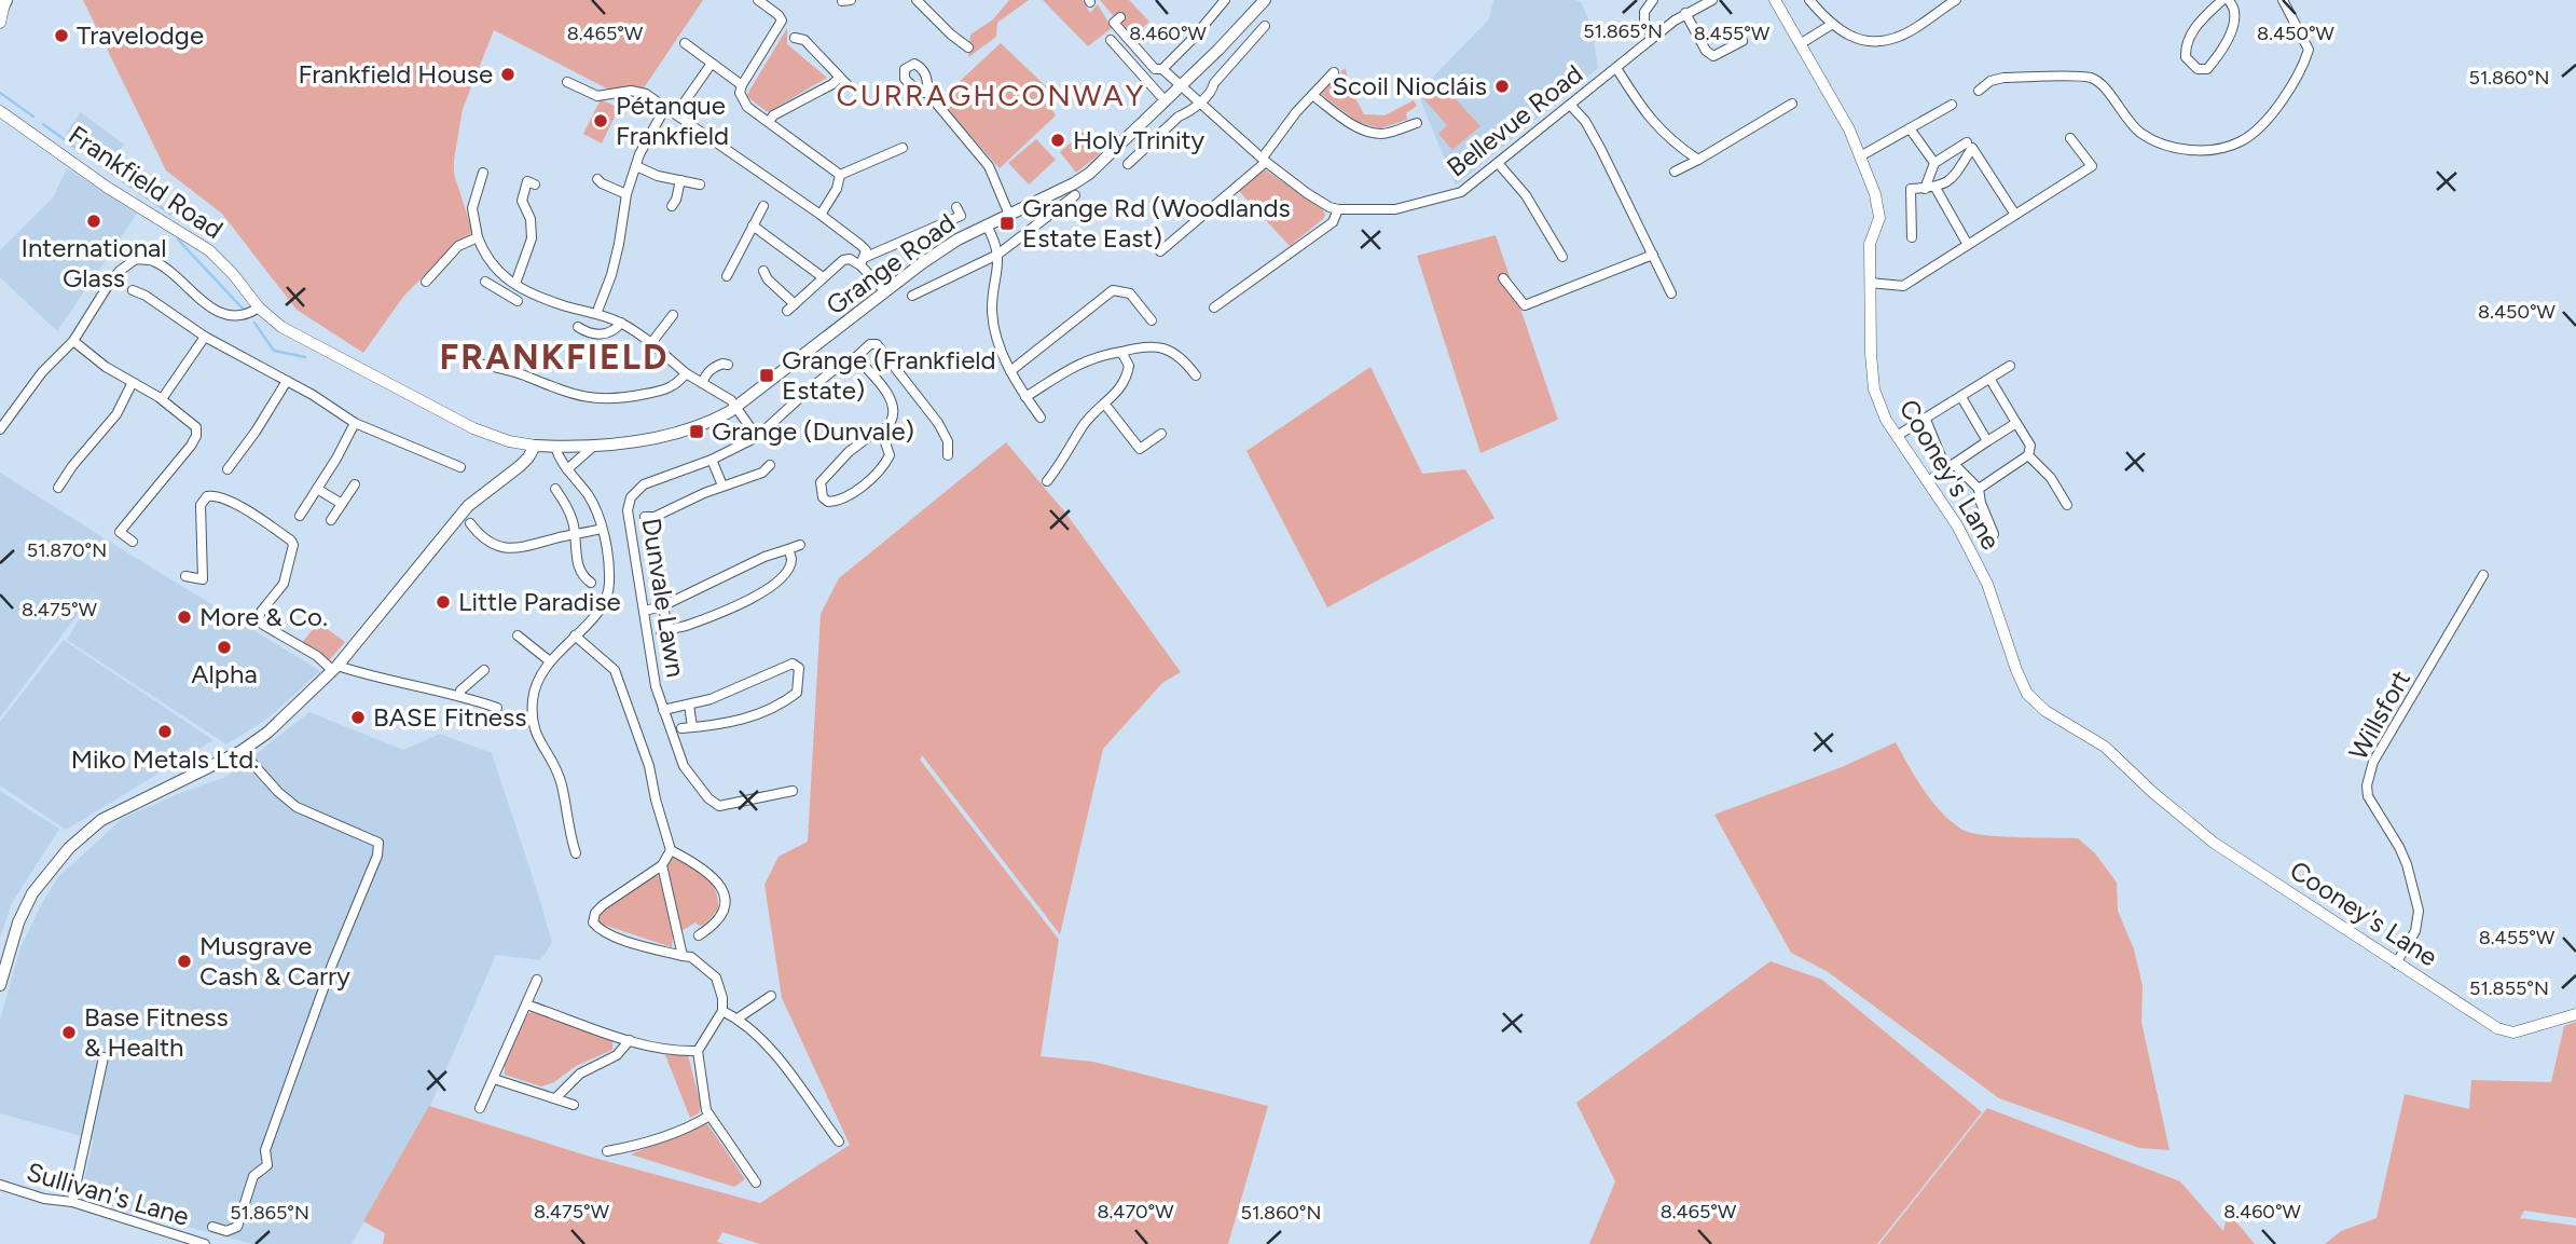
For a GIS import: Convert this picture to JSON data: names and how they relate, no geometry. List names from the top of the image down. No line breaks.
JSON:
{"streets":{"main road":["Grange Road"],"street":["Bellevue Road","Frankfield Road","Cooney's Lane","Dunvale Lawn","Willsfort","Sullivan's Lane"]},"crossings":[["Bellevue Road","Grange Road"],["Frankfield Road","Grange Road"],["Cooney's Lane","Willsfort"]],"districts":["CURRAGHCONWAY","FRANKFIELD"],"places":{"other":["Travelodge","Frankfield House","Scoil Niocláis","Pétanque Frankfield","Holy Trinity","International Glass","Little Paradise","More & Co.","Alpha","BASE Fitness","Miko Metals Ltd.","Musgrave Cash & Carry","Base Fitness & Health"],"transit":["Grange Rd (Woodlands Estate East)","Grange (Frankfield Estate)","Grange (Dunvale)"]},"coordinates":["51.865°N","8.460°W","8.455°W","8.450°W","8.465°W","51.860°N","51.870°N","8.475°W","51.855°N","8.470°W"]}
